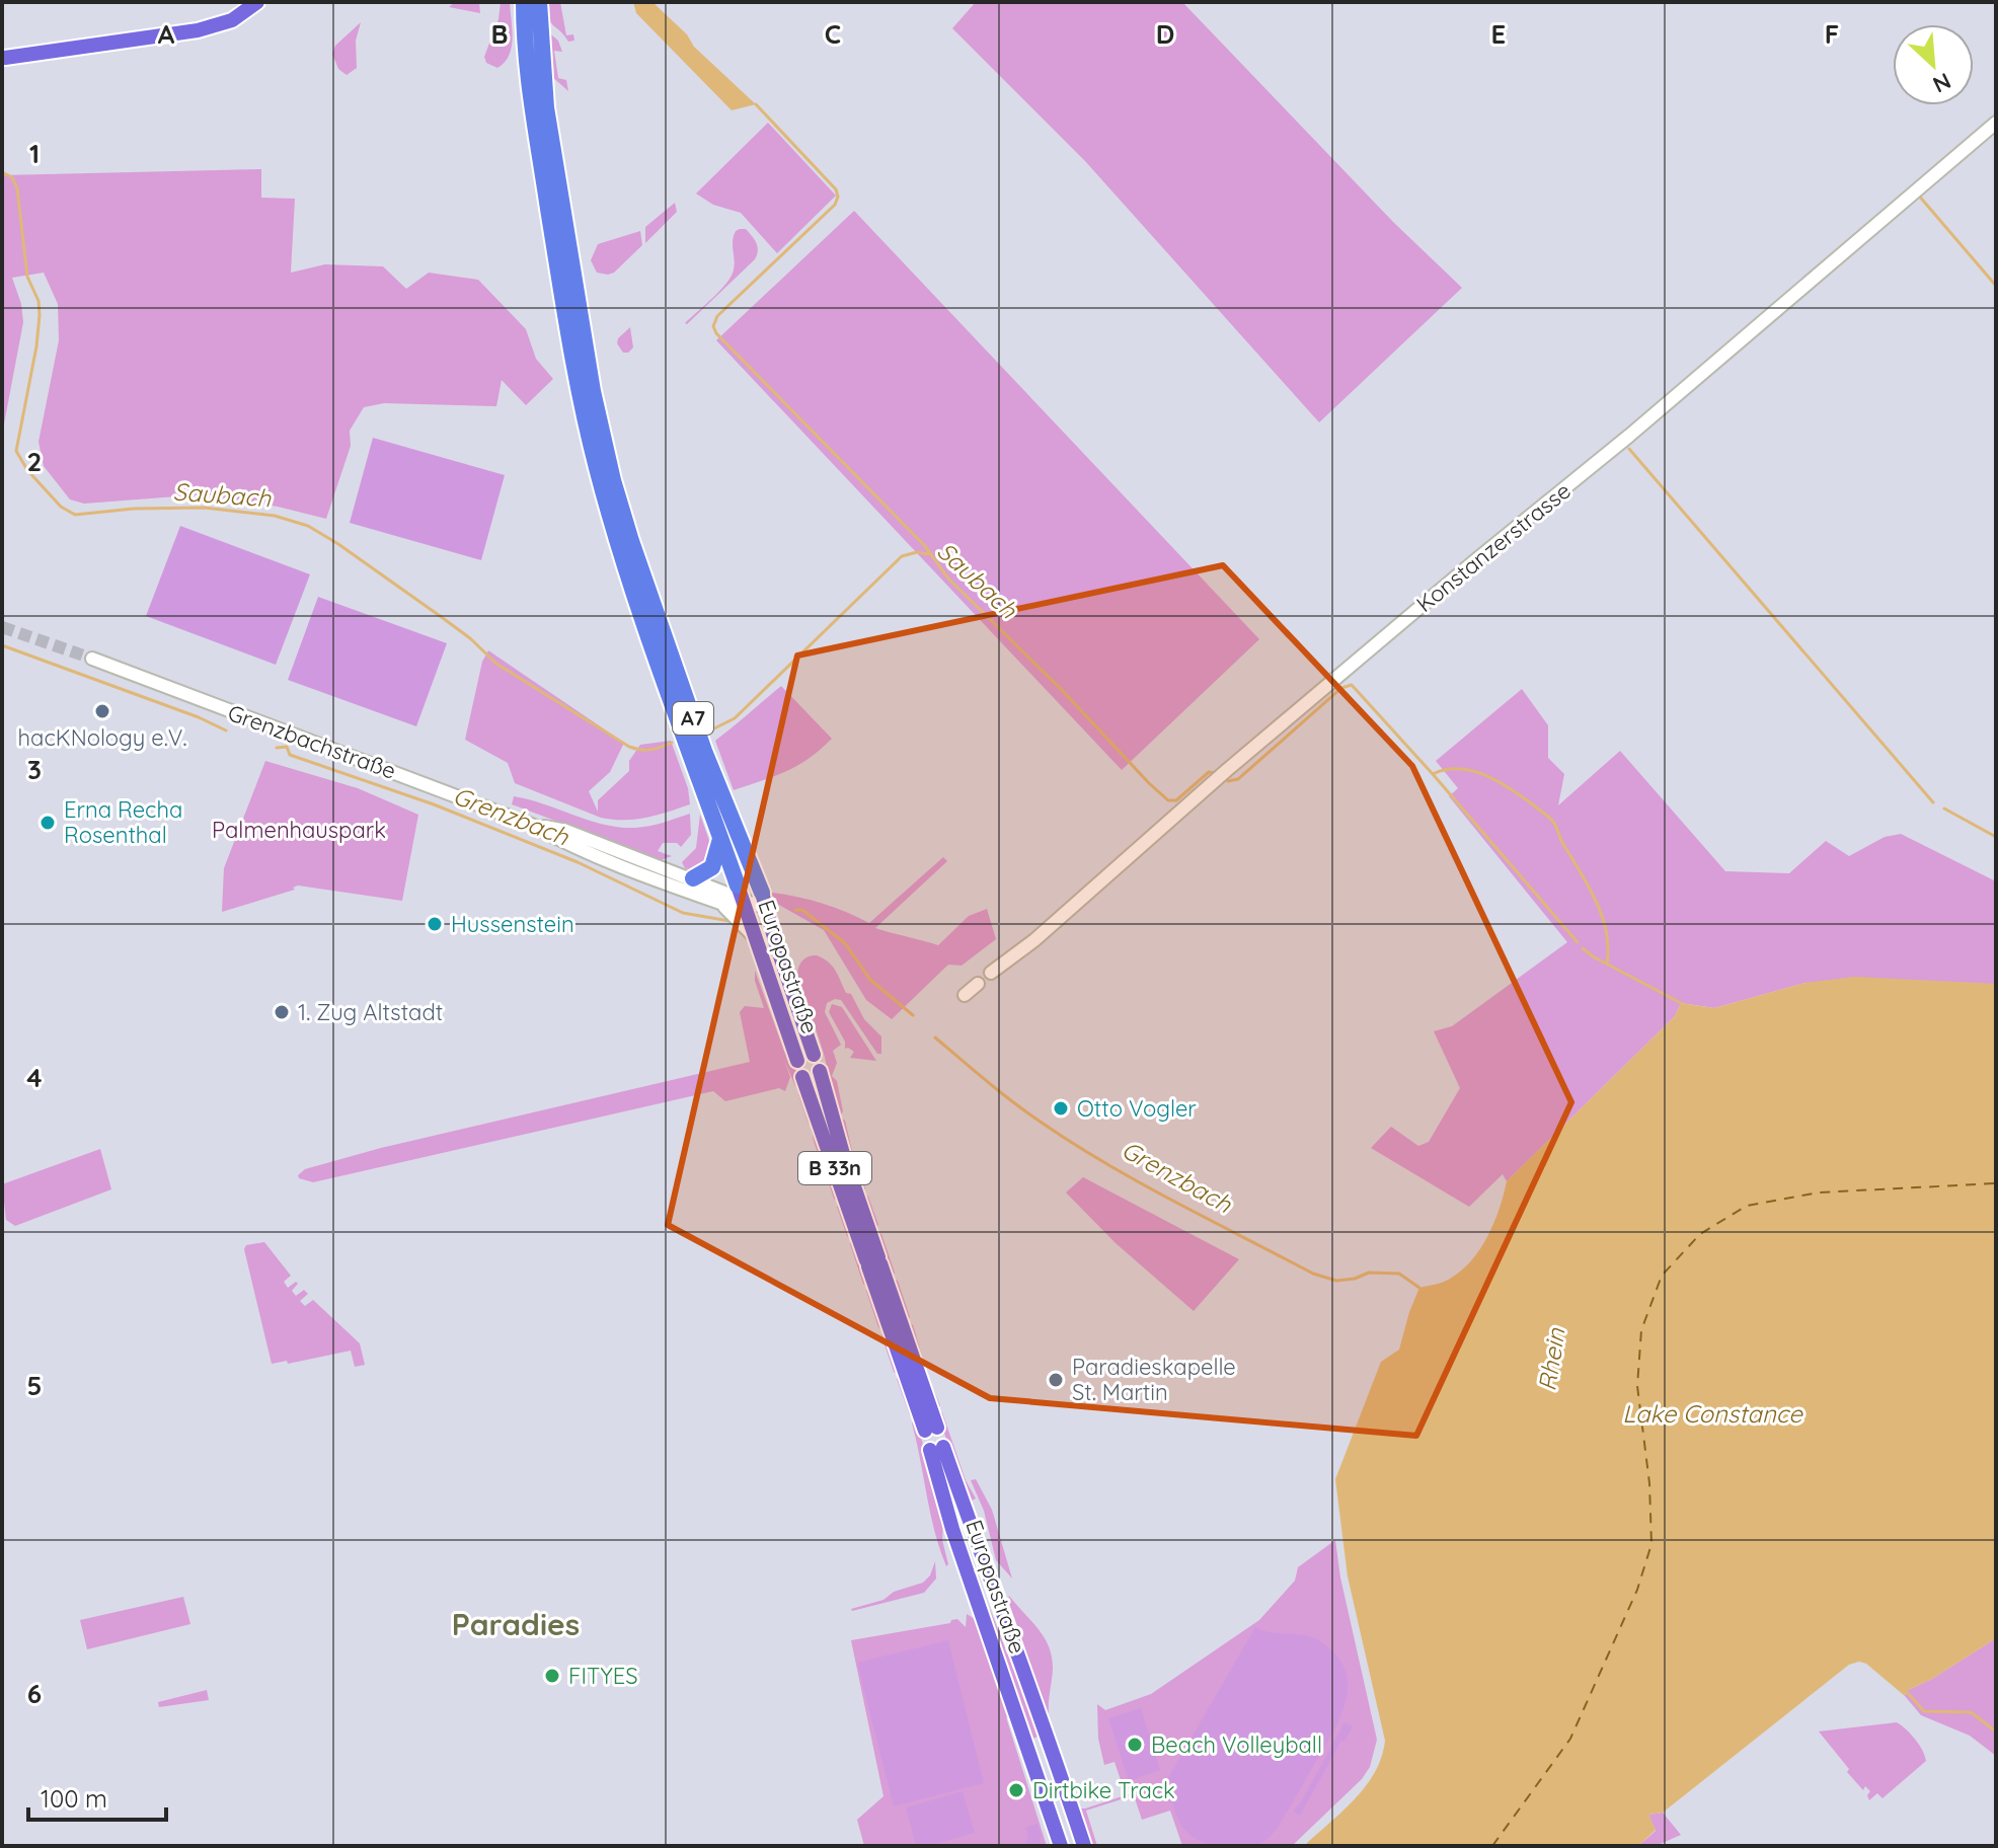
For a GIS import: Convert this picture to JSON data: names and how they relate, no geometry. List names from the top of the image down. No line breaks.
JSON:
{"streets":{"highway":["A7"],"main road":["Europastraße","B 33n"],"street":["Konstanzerstrasse","Grenzbachstraße"]},"crossings":[["A7","Grenzbachstraße"],["A7","Europastraße"],["Grenzbachstraße","Europastraße"]],"districts":["Paradies"],"water":["Saubach","Grenzbach","Rhein","Lake Constance"],"parks":["Palmenhauspark"],"places":["hacKNology e.V.","Erna Recha Rosenthal","Hussenstein","1. Zug Altstadt","Otto Vogler","Paradieskapelle St. Martin","FITYES","Beach Volleyball","Dirtbike Track"],"scale_bar":"100 m","north":"bottom right","grid":{"columns":["A","B","C","D","E","F"],"rows":["1","2","3","4","5","6"]}}
